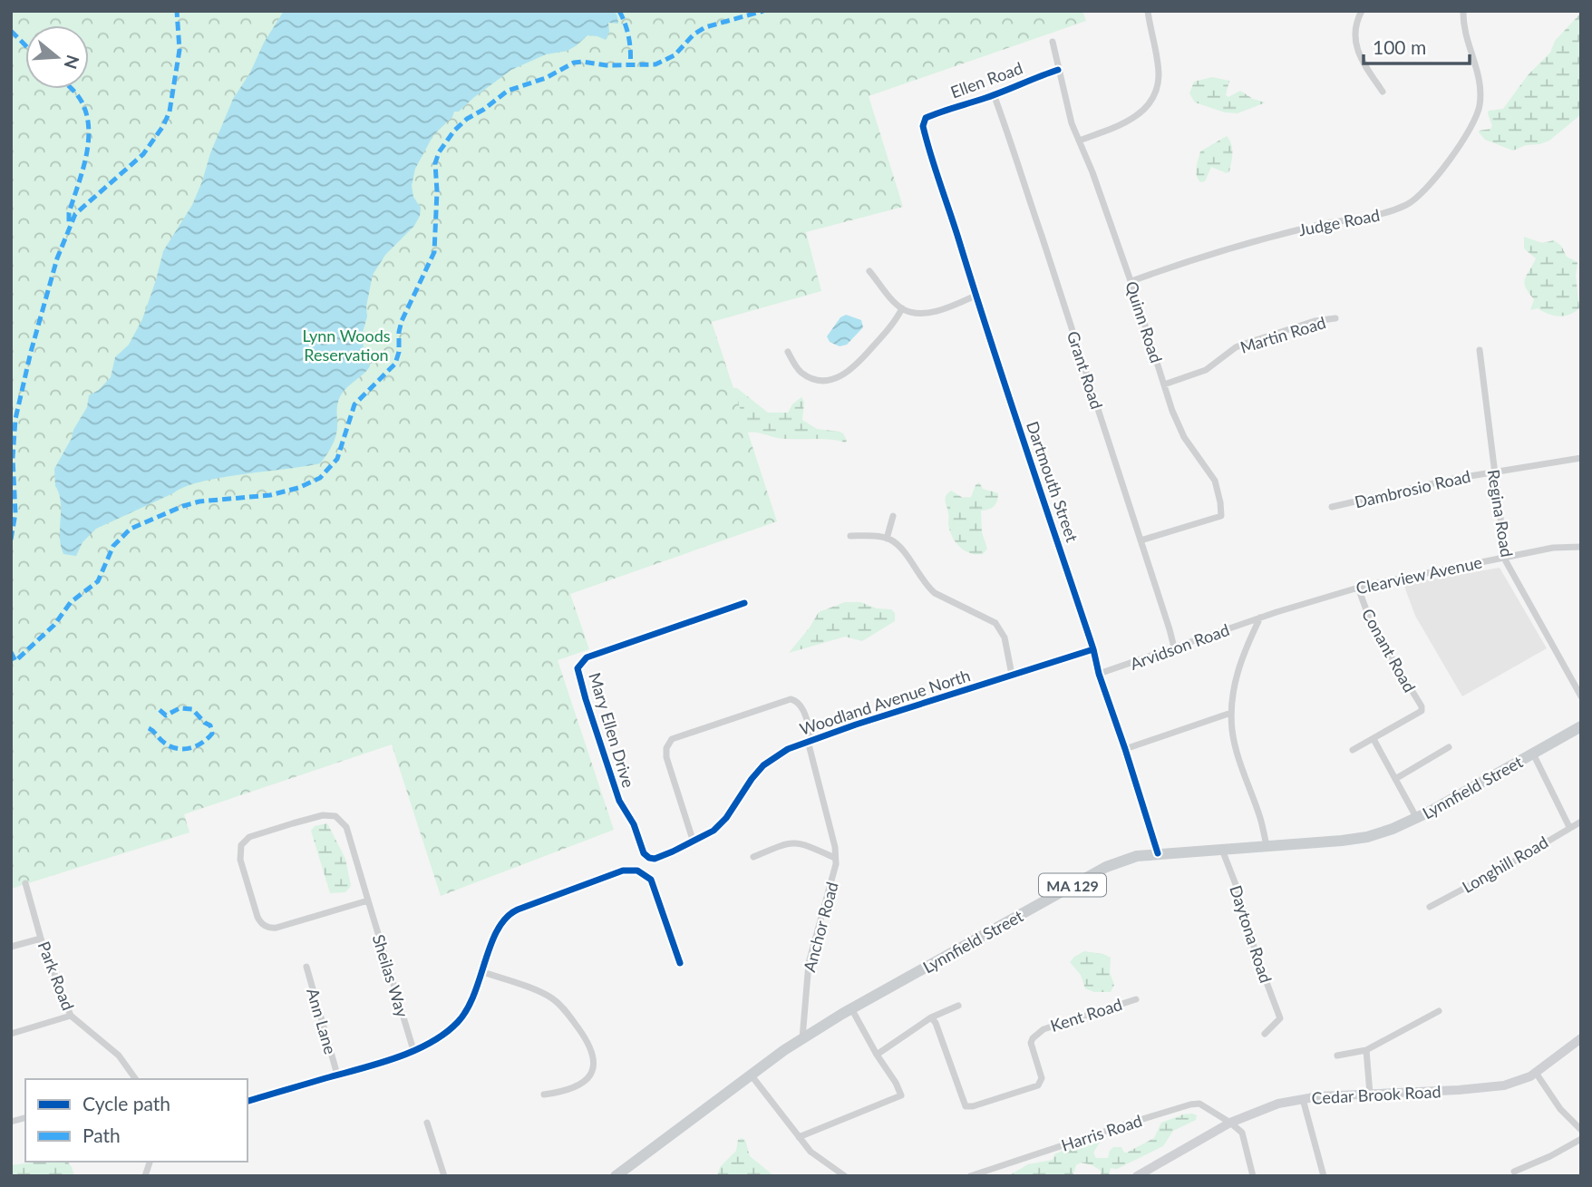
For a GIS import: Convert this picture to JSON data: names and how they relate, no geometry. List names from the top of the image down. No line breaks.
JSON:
{"streets":{"main road":["Lynnfield Street","MA 129"],"street":["Ellen Road","Judge Road","Quinn Road","Martin Road","Grant Road","Dartmouth Street","Dambrosio Road","Regina Road","Clearview Avenue","Arvidson Road","Conant Road","Woodland Avenue North","Mary Ellen Drive","Longhill Road","Anchor Road","Daytona Road","Park Road","Sheilas Way","Kent Road","Ann Lane","Cedar Brook Road","Harris Road"]},"crossings":[["Ellen Road","Quinn Road"],["Ellen Road","Grant Road"],["Ellen Road","Dartmouth Street"],["Judge Road","Quinn Road"],["Quinn Road","Martin Road"],["Quinn Road","Grant Road"],["Grant Road","Arvidson Road"],["Dartmouth Street","Arvidson Road"],["Dartmouth Street","Woodland Avenue North"],["Dartmouth Street","Lynnfield Street"],["Dambrosio Road","Regina Road"],["Regina Road","Clearview Avenue"],["Clearview Avenue","Arvidson Road"],["Clearview Avenue","Conant Road"],["Woodland Avenue North","Mary Ellen Drive"],["Woodland Avenue North","Anchor Road"],["Lynnfield Street","Anchor Road"],["Lynnfield Street","Daytona Road"],["Cedar Brook Road","Harris Road"]],"parks":["Lynn Woods Reservation"],"legend":["Cycle path","Path"],"scale_bar":"100 m","north":"right"}
